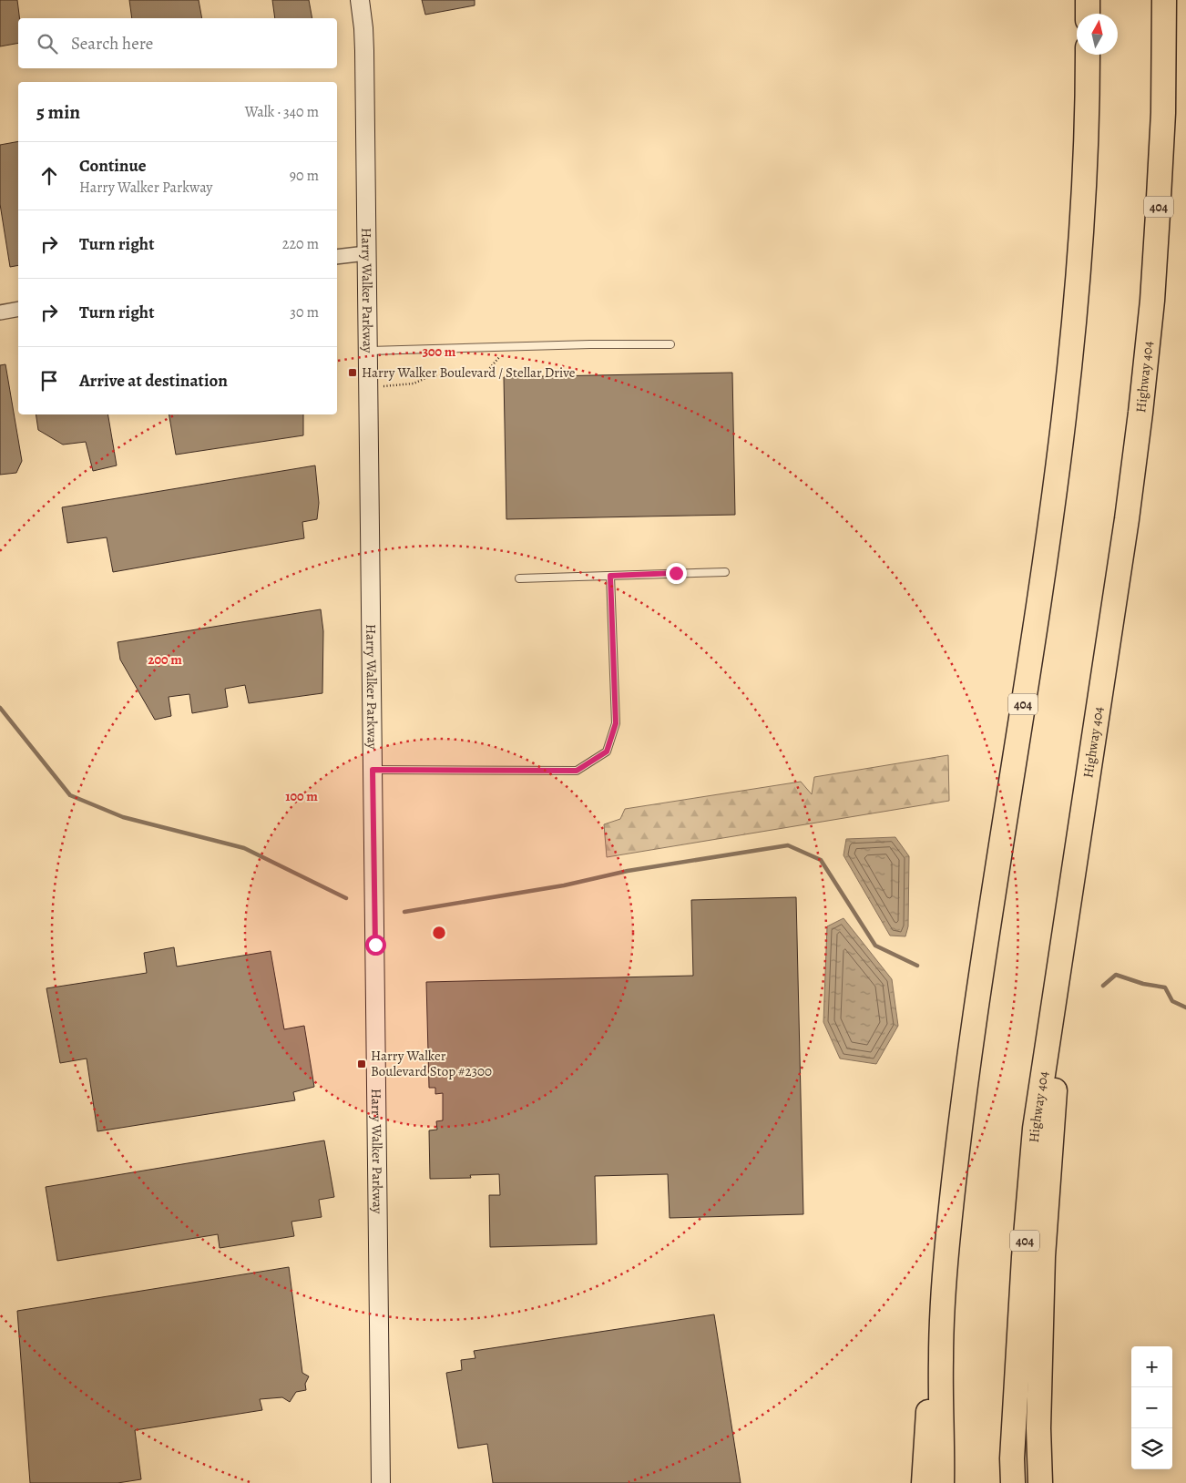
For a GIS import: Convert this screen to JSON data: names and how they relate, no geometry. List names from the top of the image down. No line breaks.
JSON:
{"streets":{"highway":["404","Highway 404"],"street":["Harry Walker Parkway"]},"places":{"transit":["Harry Walker Boulevard / Stellar Drive","Harry Walker Boulevard Stop #2300"]},"north":"top","page":{"search":"Search here","heading":["5 min","Walk · 340 m"],"list":[["Continue","Harry Walker Parkway","90 m"],["Turn right","220 m"],["Turn right","30 m"],"Arrive at destination"],"map_buttons":["+","−"]},"rings":["300 m","200 m","100 m"]}
